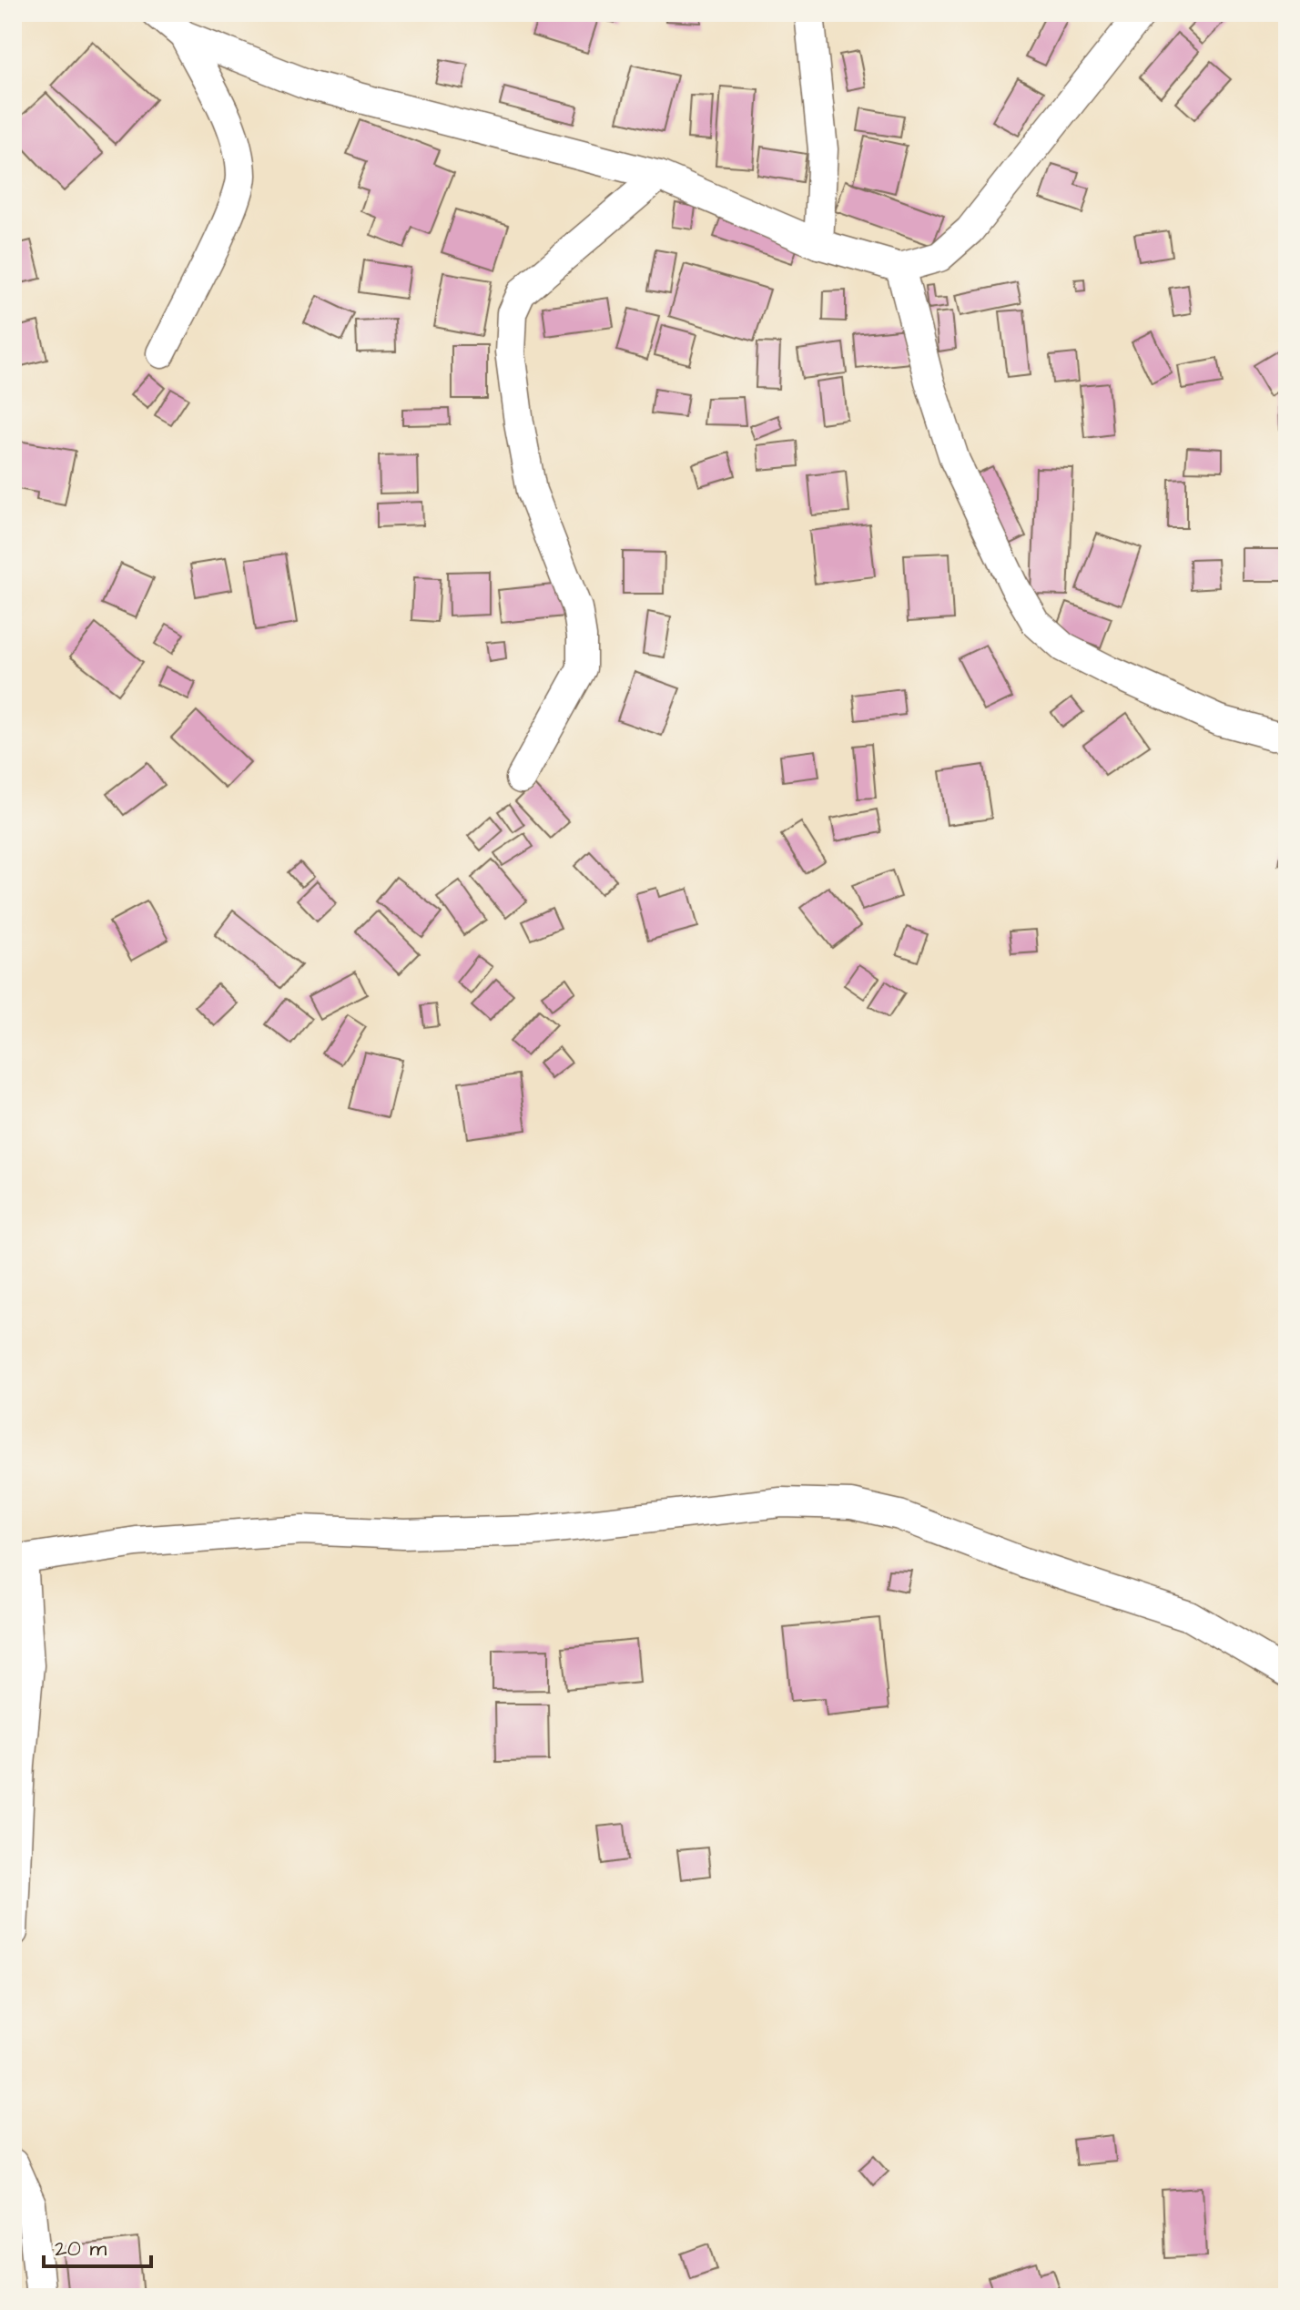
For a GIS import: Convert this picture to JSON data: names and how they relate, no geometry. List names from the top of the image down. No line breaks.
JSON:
{"scale_bar":"20 m"}
